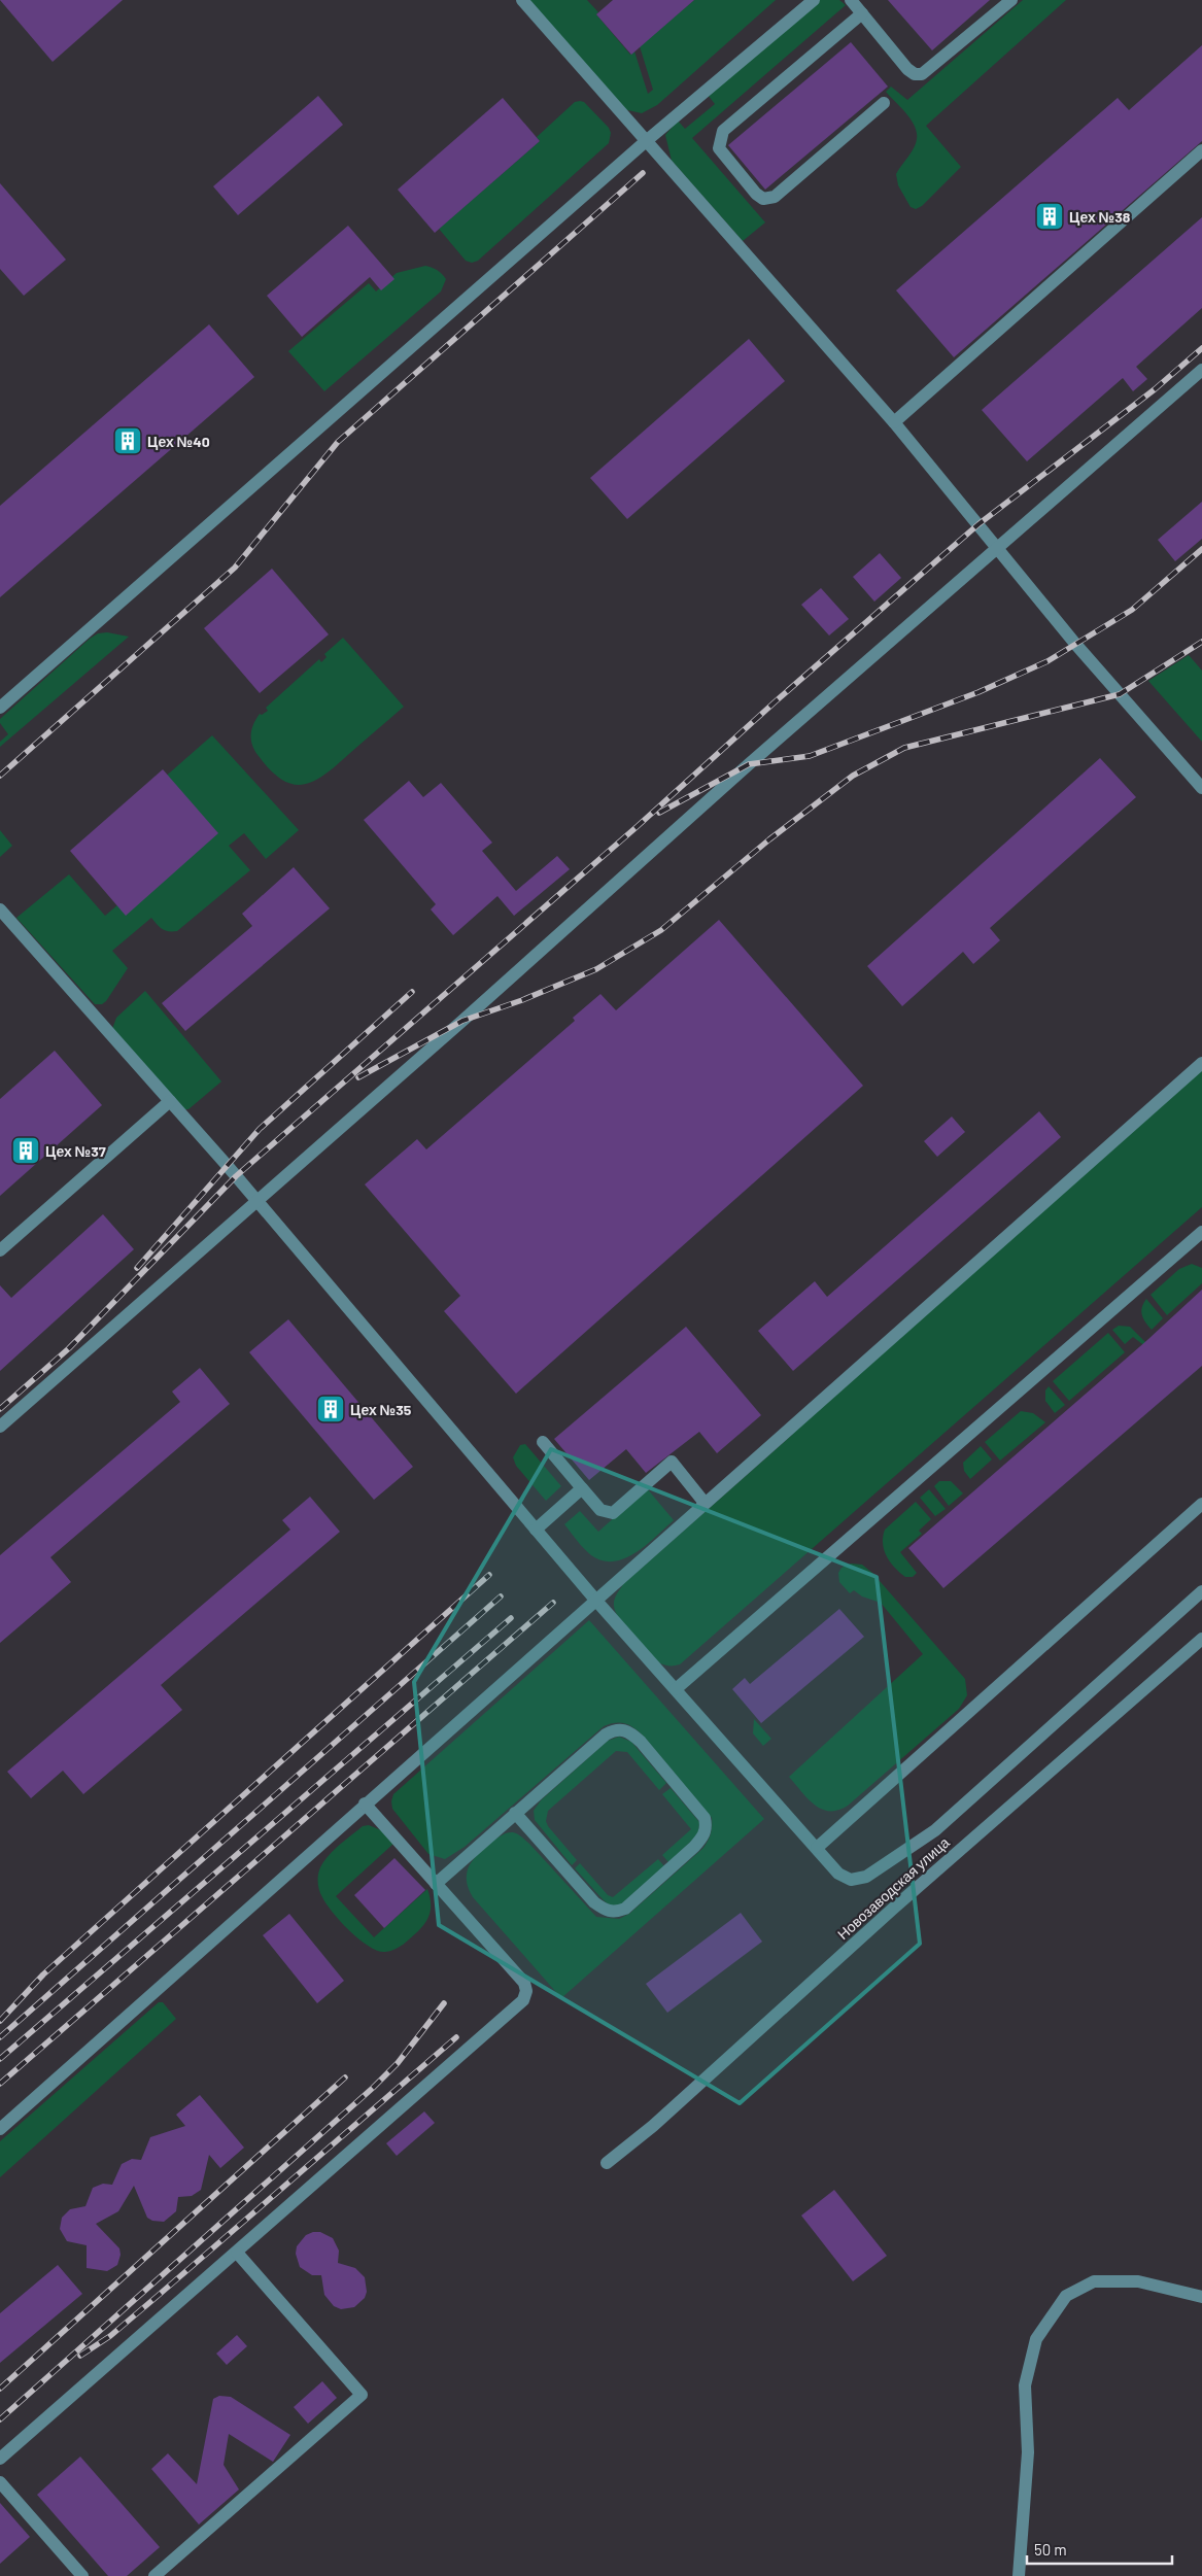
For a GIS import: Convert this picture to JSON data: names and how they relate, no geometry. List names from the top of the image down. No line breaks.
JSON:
{"streets":{"street":["Новозаводская улица"]},"places":{"building":["Цех №38","Цех №40","Цех №37","Цех №35"]},"scale_bar":"50 m"}
